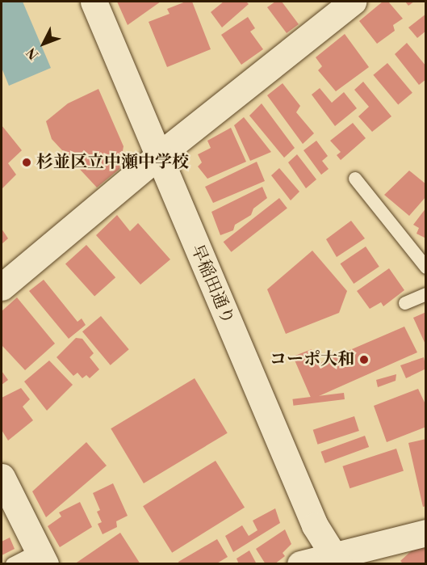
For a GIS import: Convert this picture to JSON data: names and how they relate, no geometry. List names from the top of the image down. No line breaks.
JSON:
{"streets":{"street":["早稲田通り"]},"places":["杉並区立中瀬中学校","コーポ大和"],"north":"bottom left"}
